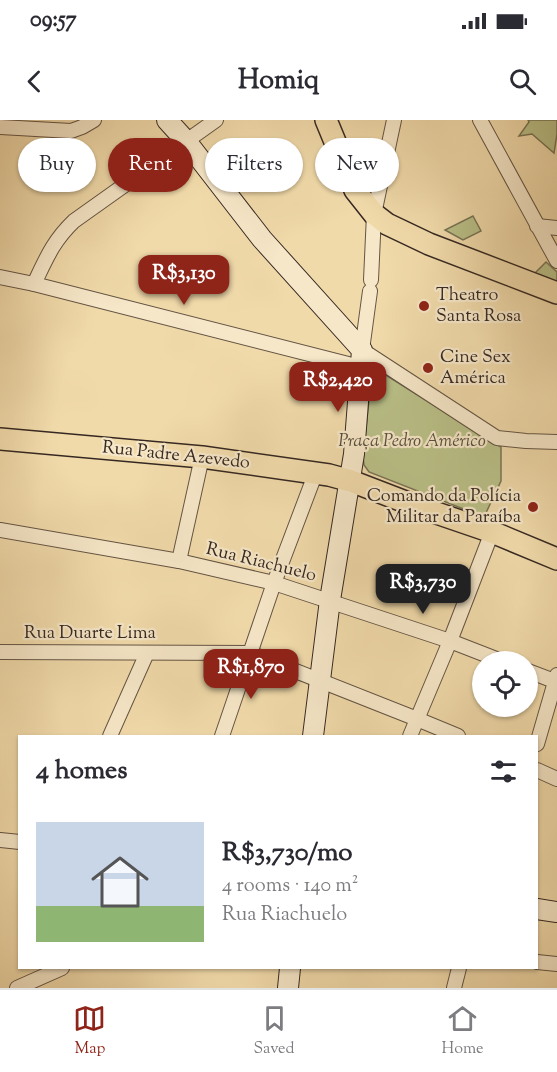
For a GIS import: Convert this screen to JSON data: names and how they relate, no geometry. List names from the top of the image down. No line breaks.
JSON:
{"streets":{"main road":["Rua Padre Azevedo"],"street":["Rua Riachuelo","Rua Duarte Lima"]},"parks":["Praça Pedro Américo"],"places":["Theatro Santa Rosa","Cine Sex América","Comando da Polícia Militar da Paraíba"],"page":{"status":"09:57","header":"Homiq","chip":["Buy","Rent","Filters","New"],"price":["R$3,130","R$2,420","R$3,730","R$1,870"],"heading":"4 homes","list":[{"name":"R$3,730/mo","note":"4 rooms · 140 m² · Rua Riachuelo"}],"tabs":["Map","Saved","Home"]}}
